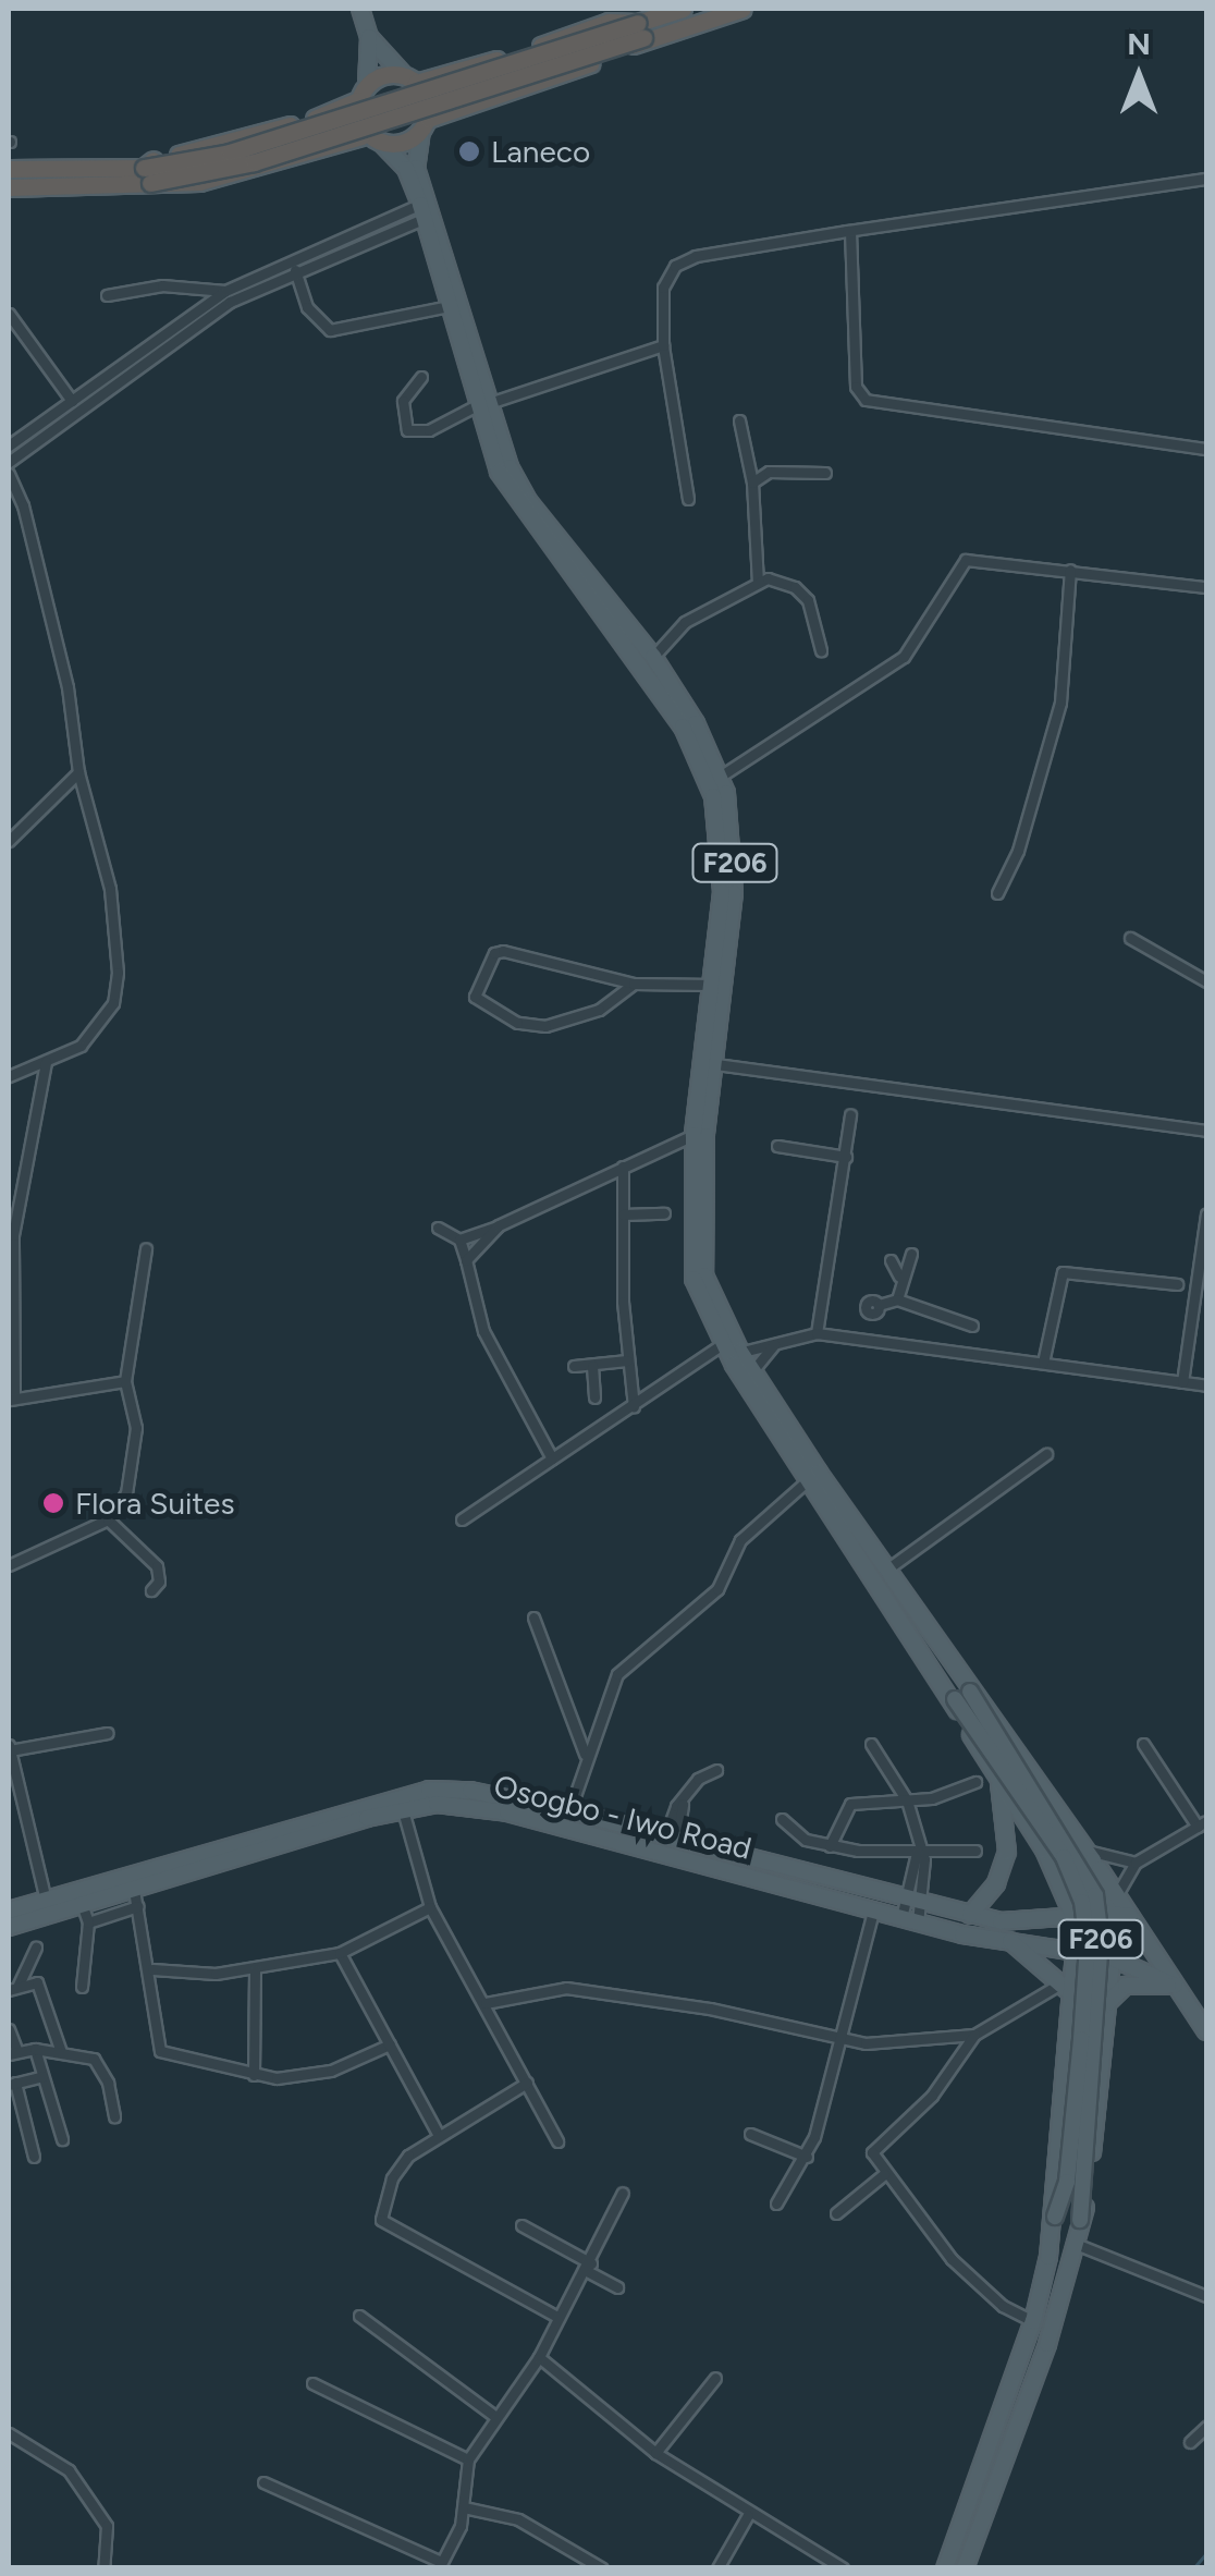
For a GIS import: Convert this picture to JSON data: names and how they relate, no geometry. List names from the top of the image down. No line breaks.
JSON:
{"streets":{"main road":["F206","Osogbo - Iwo Road"]},"places":["Laneco","Flora Suites"],"north":"top"}
